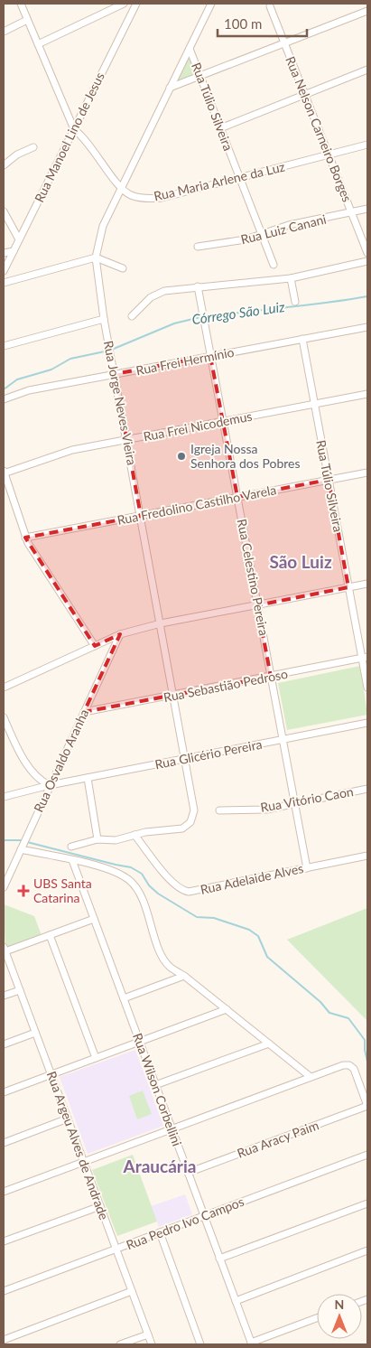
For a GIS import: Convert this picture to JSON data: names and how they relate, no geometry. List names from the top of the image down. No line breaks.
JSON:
{"streets":{"street":["Rua Túlio Silveira","Rua Nelson Carneiro Borges","Rua Manoel Lino de Jesus","Rua Maria Arlene da Luz","Rua Luiz Canani","Rua Frei Hermínio","Rua Jorge Neves Vieira","Rua Frei Nicodemus","Rua Fredolino Castilho Varela","Rua Celestino Pereira","Rua Sebastião Pedroso","Rua Glicério Pereira","Rua Osvaldo Aranha","Rua Vitório Caon","Rua Adelaide Alves","Rua Wilson Corbellini","Rua Aracy Paim","Rua Argeu Alves de Andrade","Rua Pedro Ivo Campos"]},"crossings":[["Rua Túlio Silveira","Rua Maria Arlene da Luz"],["Rua Túlio Silveira","Rua Luiz Canani"],["Rua Túlio Silveira","Rua Frei Hermínio"],["Rua Túlio Silveira","Rua Jorge Neves Vieira"],["Rua Túlio Silveira","Rua Frei Nicodemus"],["Rua Túlio Silveira","Rua Fredolino Castilho Varela"],["Rua Túlio Silveira","Rua Sebastião Pedroso"],["Rua Nelson Carneiro Borges","Rua Maria Arlene da Luz"],["Rua Nelson Carneiro Borges","Rua Luiz Canani"],["Rua Manoel Lino de Jesus","Rua Maria Arlene da Luz"],["Rua Maria Arlene da Luz","Rua Jorge Neves Vieira"],["Rua Frei Hermínio","Rua Jorge Neves Vieira"],["Rua Frei Hermínio","Rua Celestino Pereira"],["Rua Jorge Neves Vieira","Rua Frei Nicodemus"],["Rua Jorge Neves Vieira","Rua Fredolino Castilho Varela"],["Rua Jorge Neves Vieira","Rua Sebastião Pedroso"],["Rua Jorge Neves Vieira","Rua Glicério Pereira"],["Rua Jorge Neves Vieira","Rua Adelaide Alves"],["Rua Frei Nicodemus","Rua Celestino Pereira"],["Rua Fredolino Castilho Varela","Rua Celestino Pereira"],["Rua Celestino Pereira","Rua Sebastião Pedroso"],["Rua Celestino Pereira","Rua Glicério Pereira"],["Rua Celestino Pereira","Rua Vitório Caon"],["Rua Celestino Pereira","Rua Adelaide Alves"],["Rua Sebastião Pedroso","Rua Osvaldo Aranha"],["Rua Glicério Pereira","Rua Osvaldo Aranha"],["Rua Wilson Corbellini","Rua Aracy Paim"],["Rua Wilson Corbellini","Rua Pedro Ivo Campos"],["Rua Argeu Alves de Andrade","Rua Pedro Ivo Campos"]],"districts":["São Luiz","Araucária"],"water":["Córrego São Luiz"],"places":{"other":["Igreja Nossa Senhora dos Pobres"],"health":["UBS Santa Catarina"]},"scale_bar":"100 m","north":"top"}
